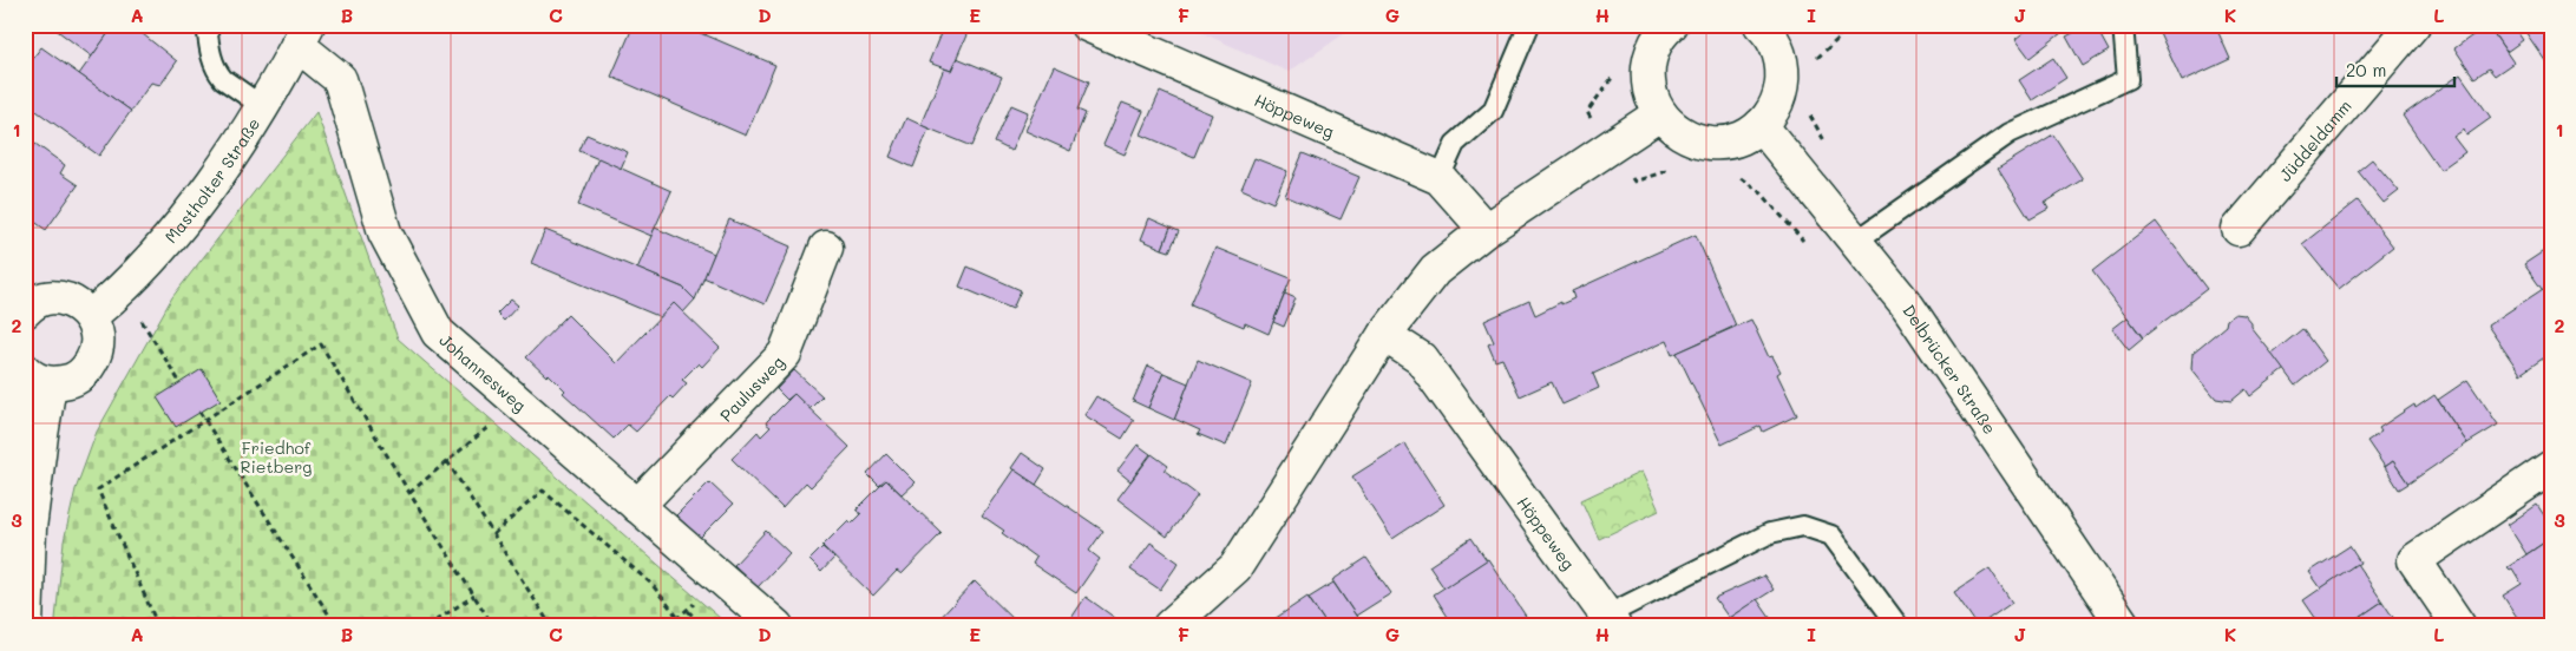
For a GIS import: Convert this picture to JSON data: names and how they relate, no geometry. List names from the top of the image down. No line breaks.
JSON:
{"streets":{"street":["Höppeweg","Jüddeldamm","Mastholter Straße","Delbrücker Straße","Johannesweg","Paulusweg"]},"crossings":[["Mastholter Straße","Johannesweg"],["Johannesweg","Paulusweg"]],"parks":["Friedhof Rietberg"],"scale_bar":"20 m","grid":{"columns":["A","B","C","D","E","F","G","H","I","J","K","L"],"rows":["1","2","3"]}}
